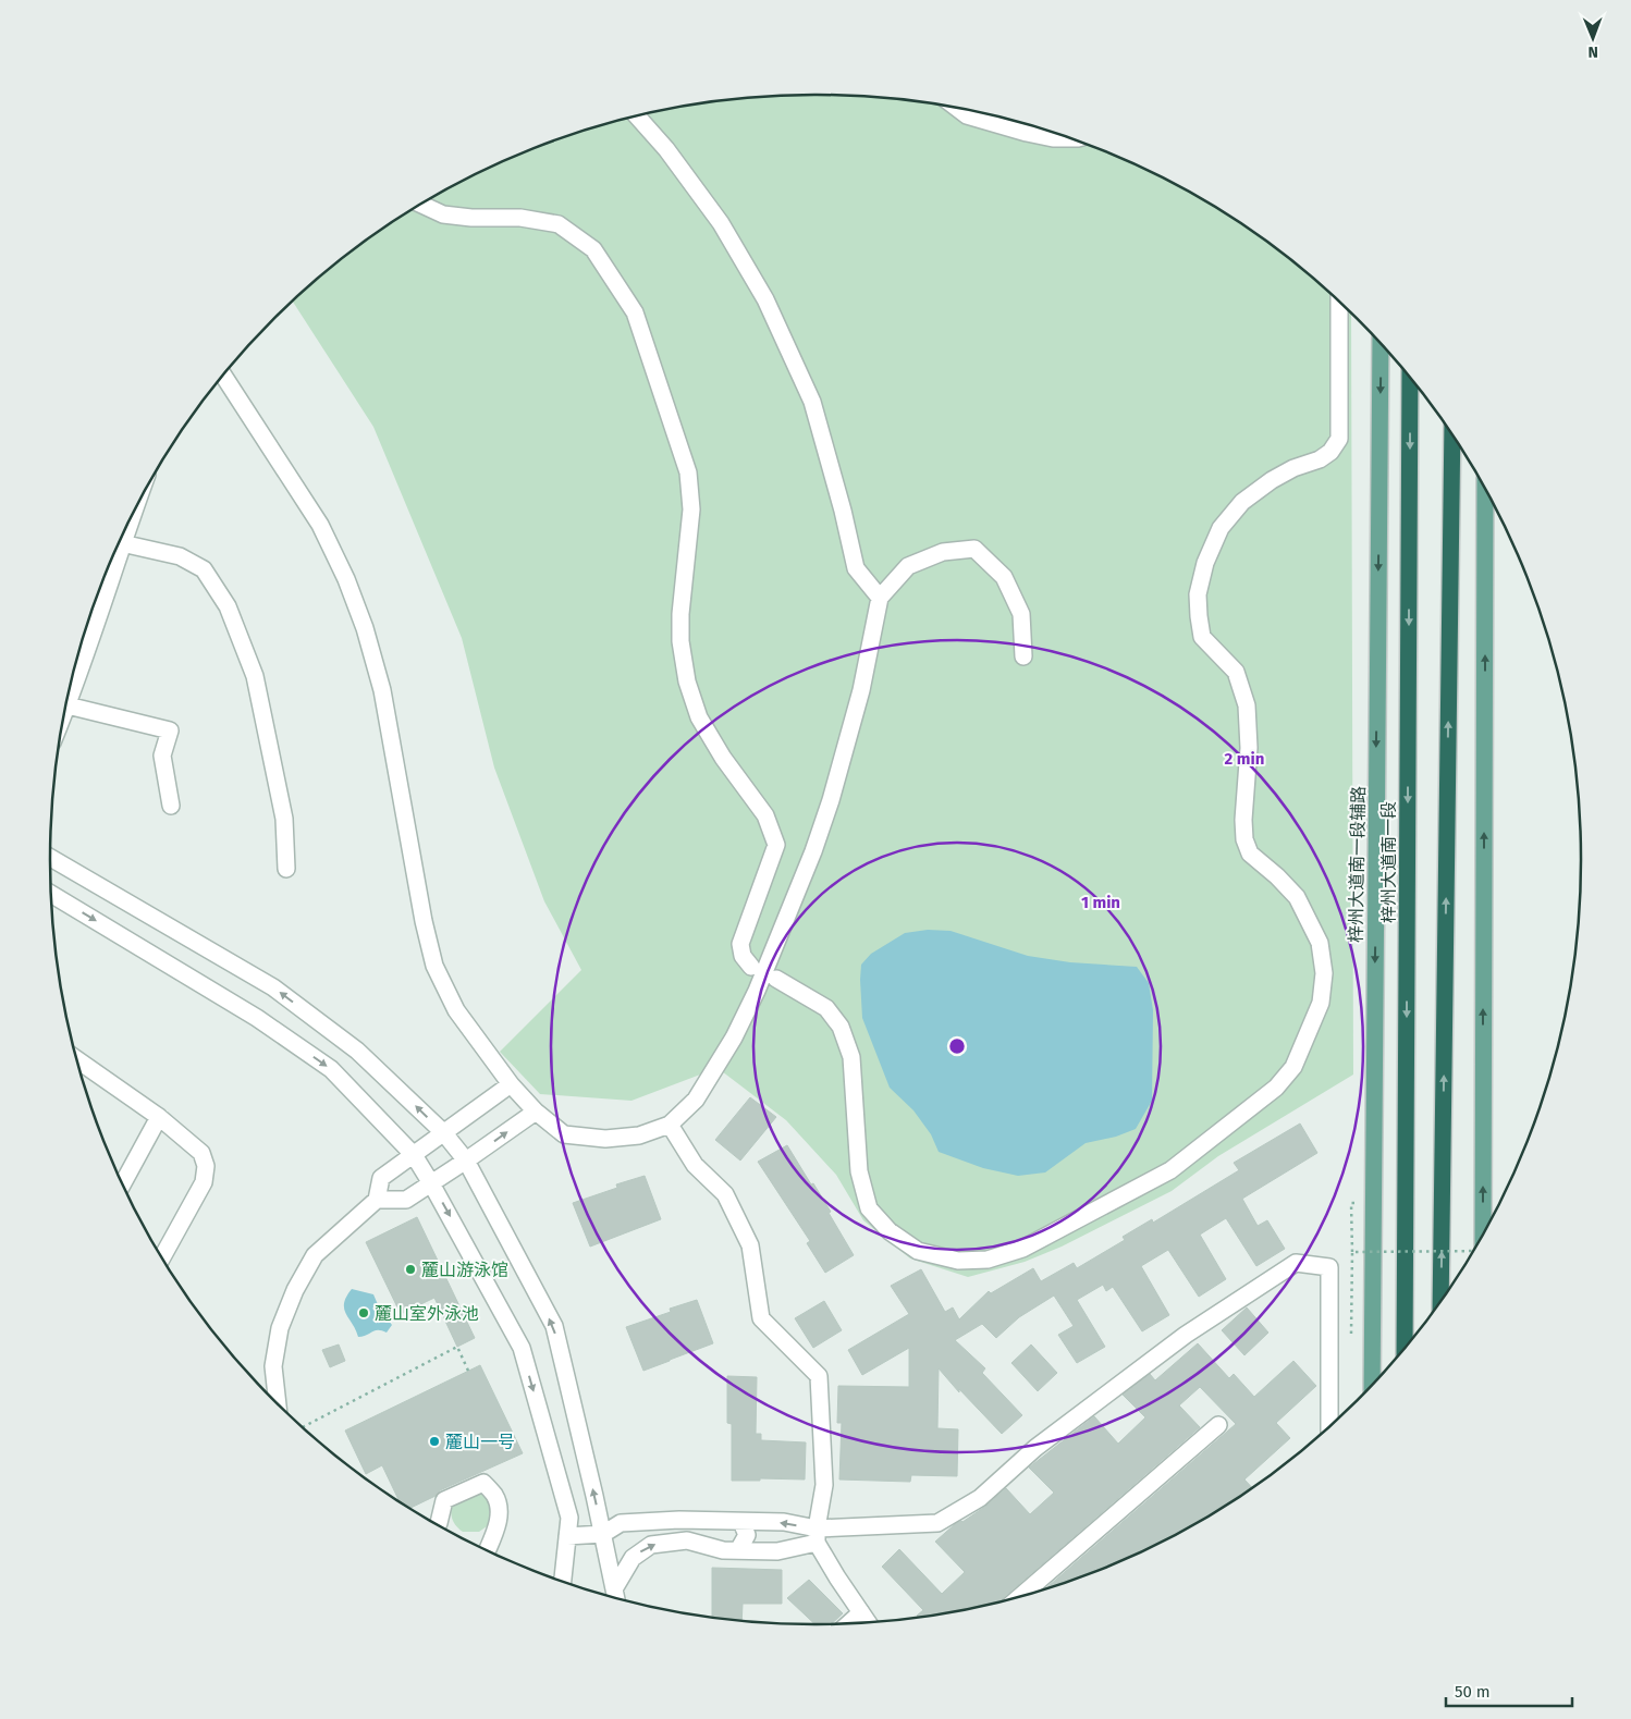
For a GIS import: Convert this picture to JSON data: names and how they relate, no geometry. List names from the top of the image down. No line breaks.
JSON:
{"streets":{"highway":["梓州大道南一段"],"main road":["梓州大道南一段辅路"]},"places":["麓山游泳馆","麓山室外泳池","麓山一号"],"scale_bar":"50 m","north":"bottom","rings":["2 min","1 min"]}
